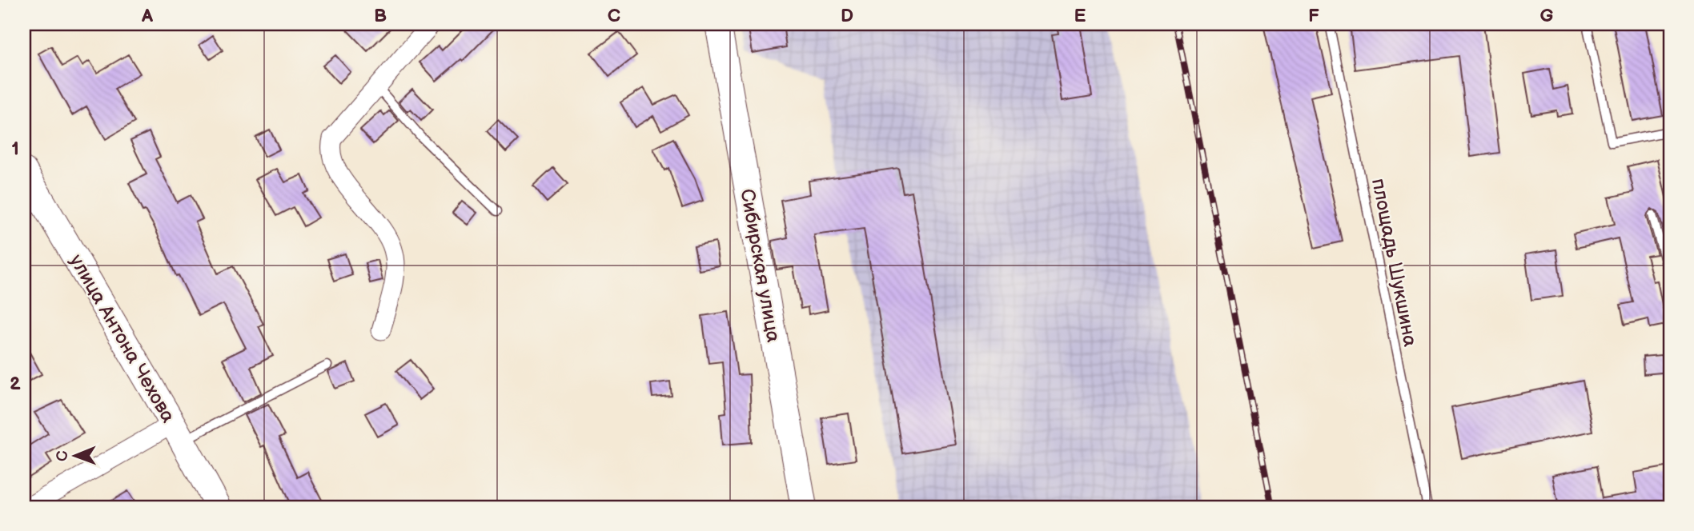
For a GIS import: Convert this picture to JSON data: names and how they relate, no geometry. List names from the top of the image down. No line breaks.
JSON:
{"streets":{"street":["Сибирская улица","улица Антона Чехова"],"lane":["площадь Шукшина"]},"north":"left","grid":{"columns":["A","B","C","D","E","F","G"],"rows":["1","2"]}}
